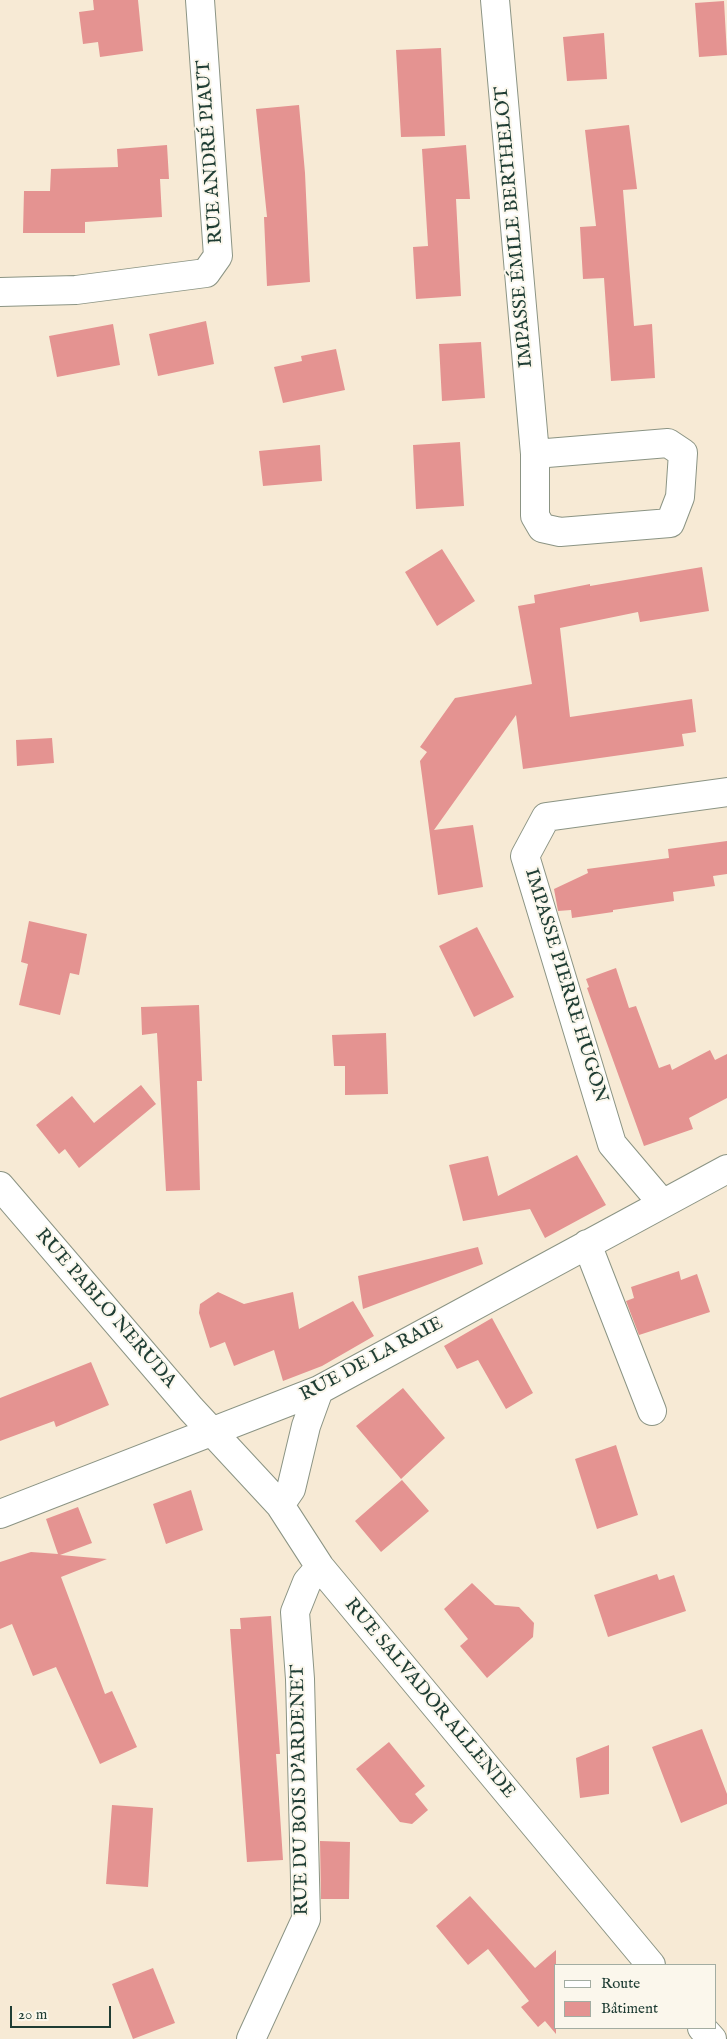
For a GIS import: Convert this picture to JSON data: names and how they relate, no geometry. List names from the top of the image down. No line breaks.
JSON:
{"streets":{"street":["RUE ANDRÉ PIAUT","IMPASSE ÉMILE BERTHELOT","IMPASSE PIERRE HUGON","RUE PABLO NERUDA","RUE DE LA RAIE","RUE SALVADOR ALLENDE","RUE DU BOIS D'ARDENET"]},"crossings":[["IMPASSE PIERRE HUGON","RUE DE LA RAIE"],["RUE PABLO NERUDA","RUE DE LA RAIE"],["RUE PABLO NERUDA","RUE SALVADOR ALLENDE"],["RUE DE LA RAIE","RUE SALVADOR ALLENDE"],["RUE SALVADOR ALLENDE","RUE DU BOIS D'ARDENET"]],"legend":["Route","Bâtiment"],"scale_bar":"20 m"}
